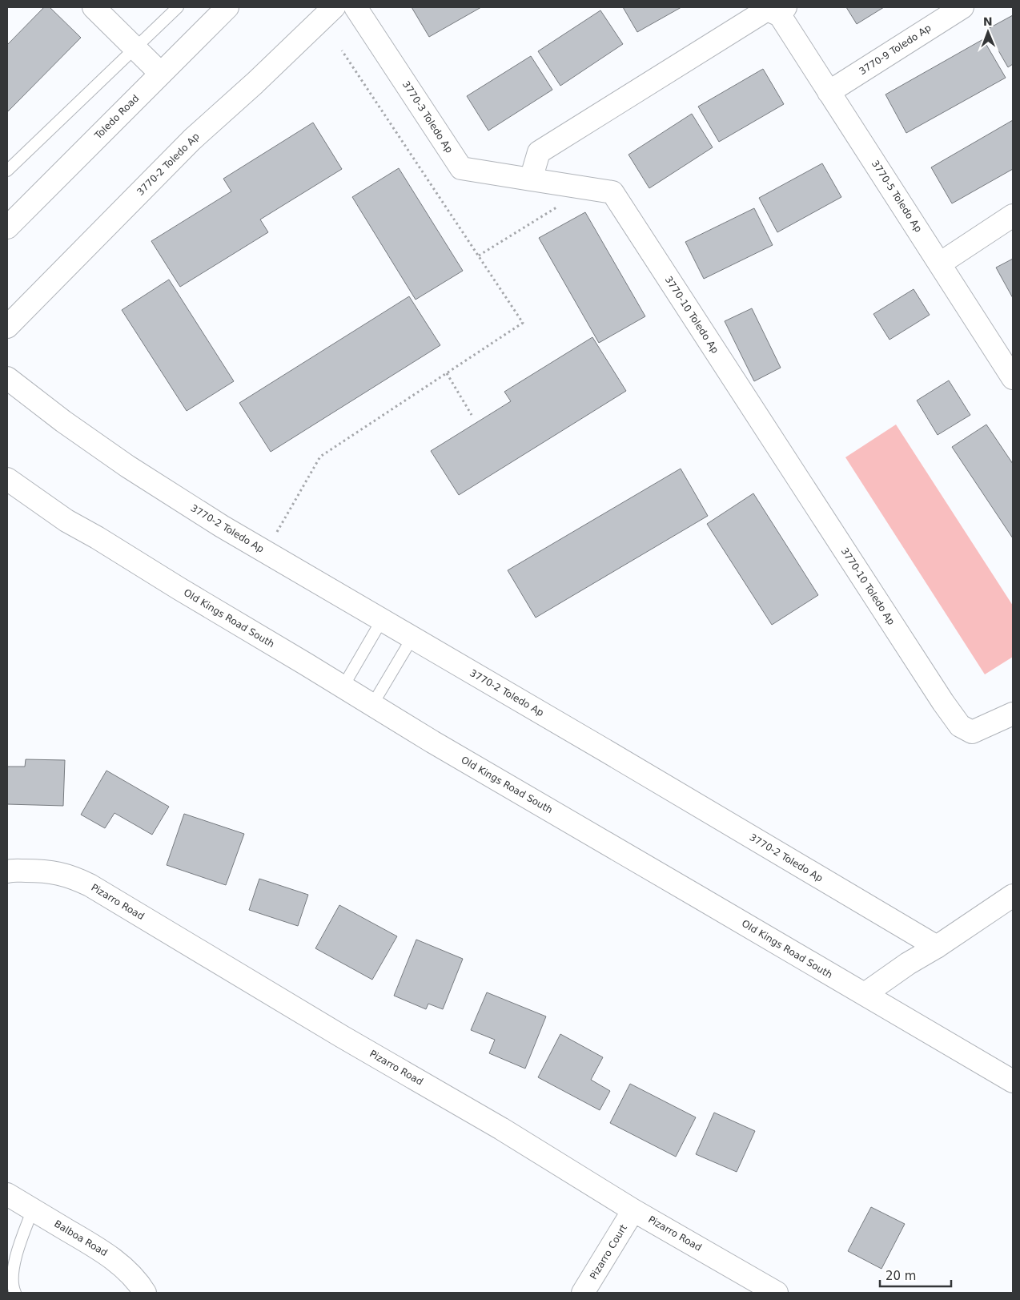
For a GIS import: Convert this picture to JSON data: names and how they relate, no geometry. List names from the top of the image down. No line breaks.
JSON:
{"streets":{"street":["3770-9 Toledo Ap","Toledo Road","3770-3 Toledo Ap","3770-2 Toledo Ap","3770-5 Toledo Ap","3770-10 Toledo Ap","Old Kings Road South","Pizarro Road","Balboa Road","Pizarro Court"]},"crossings":[["3770-9 Toledo Ap","3770-5 Toledo Ap"],["3770-3 Toledo Ap","3770-10 Toledo Ap"],["Pizarro Road","Pizarro Court"]],"scale_bar":"20 m","north":"top"}
